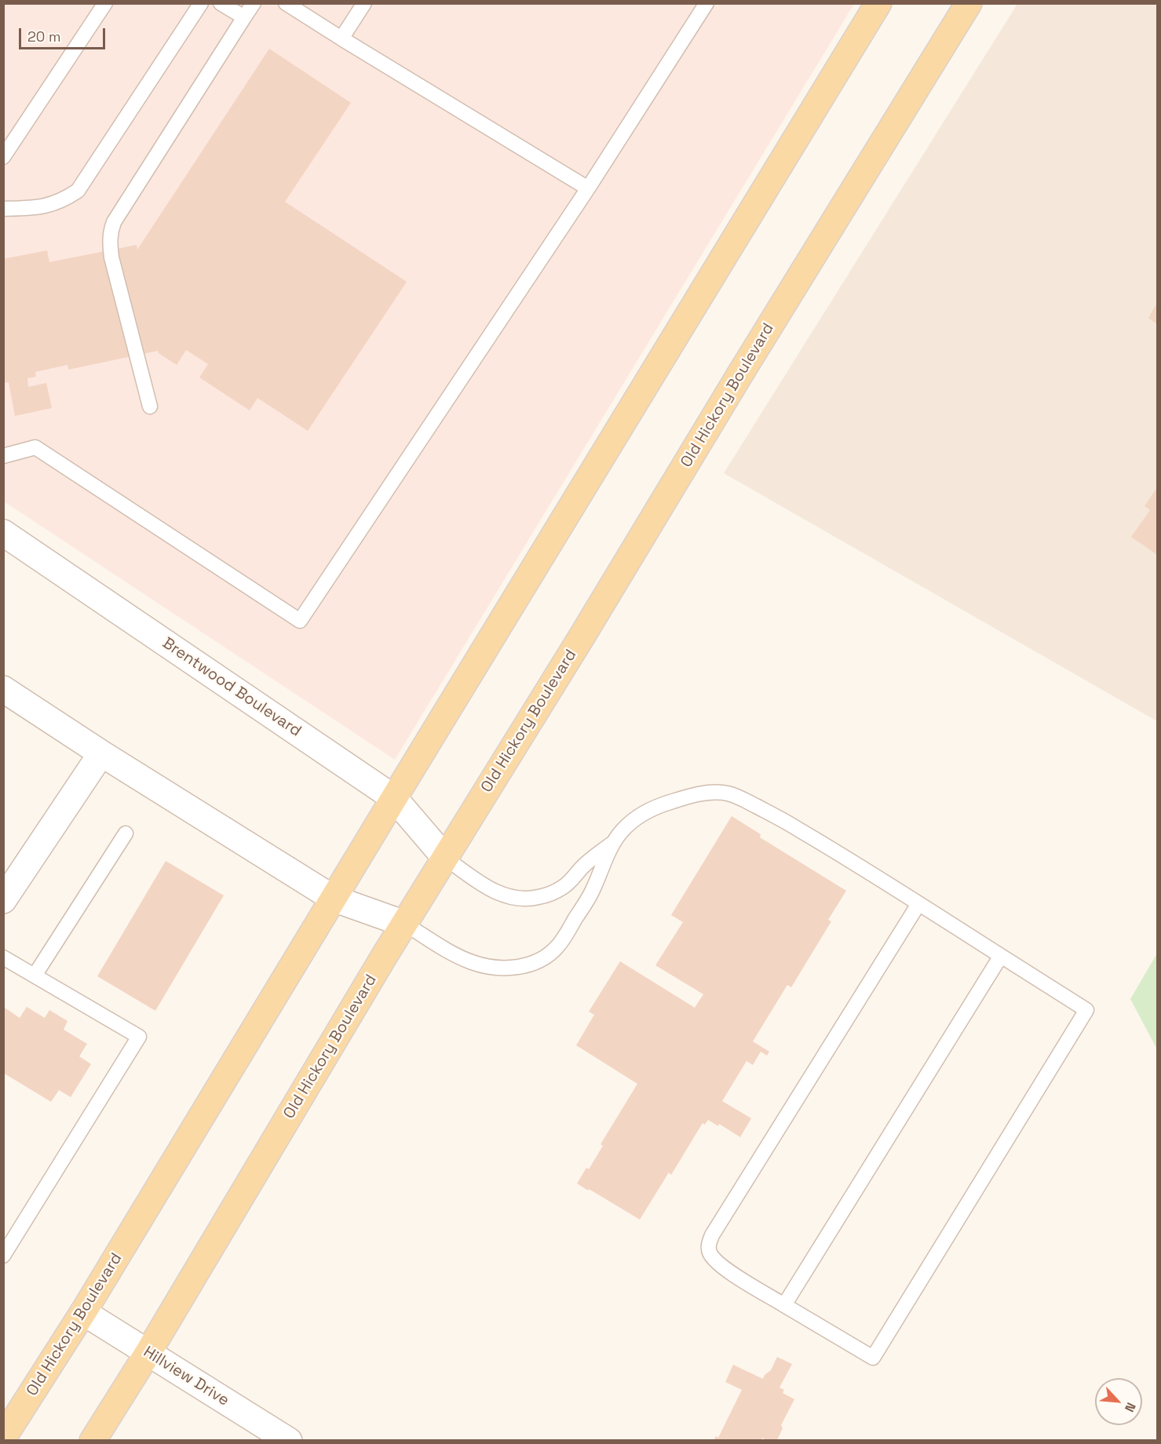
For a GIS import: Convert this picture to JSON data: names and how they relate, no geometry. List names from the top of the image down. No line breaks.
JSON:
{"streets":{"main road":["Old Hickory Boulevard"],"street":["Brentwood Boulevard","Hillview Drive"]},"crossings":[["Old Hickory Boulevard","Brentwood Boulevard"],["Old Hickory Boulevard","Hillview Drive"]],"scale_bar":"20 m","north":"bottom right"}
